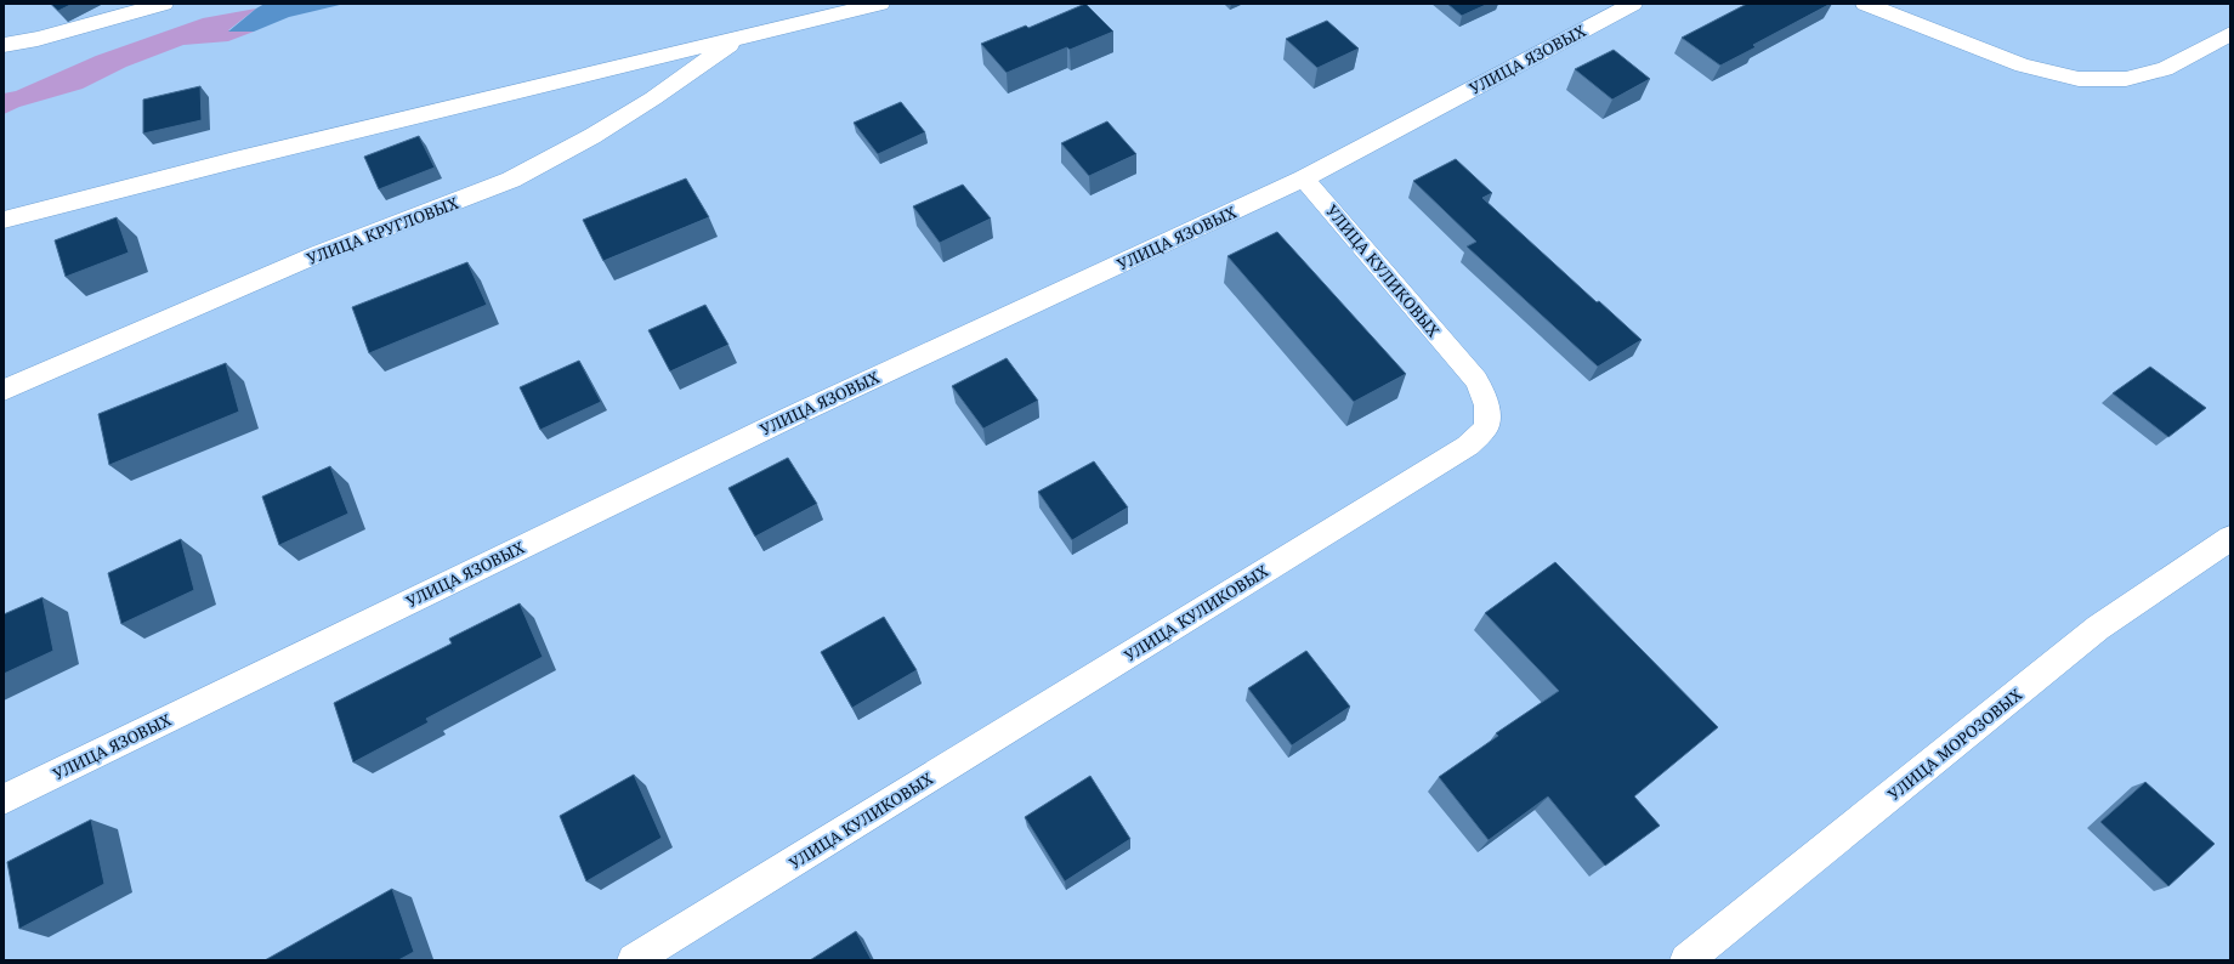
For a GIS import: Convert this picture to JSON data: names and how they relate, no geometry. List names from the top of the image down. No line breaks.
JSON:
{"streets":{"street":["УЛИЦА ЯЗОВЫХ","УЛИЦА КРУГЛОВЫХ","УЛИЦА КУЛИКОВЫХ","УЛИЦА МОРОЗОВЫХ"]},"crossings":[["УЛИЦА ЯЗОВЫХ","УЛИЦА КУЛИКОВЫХ"]]}
